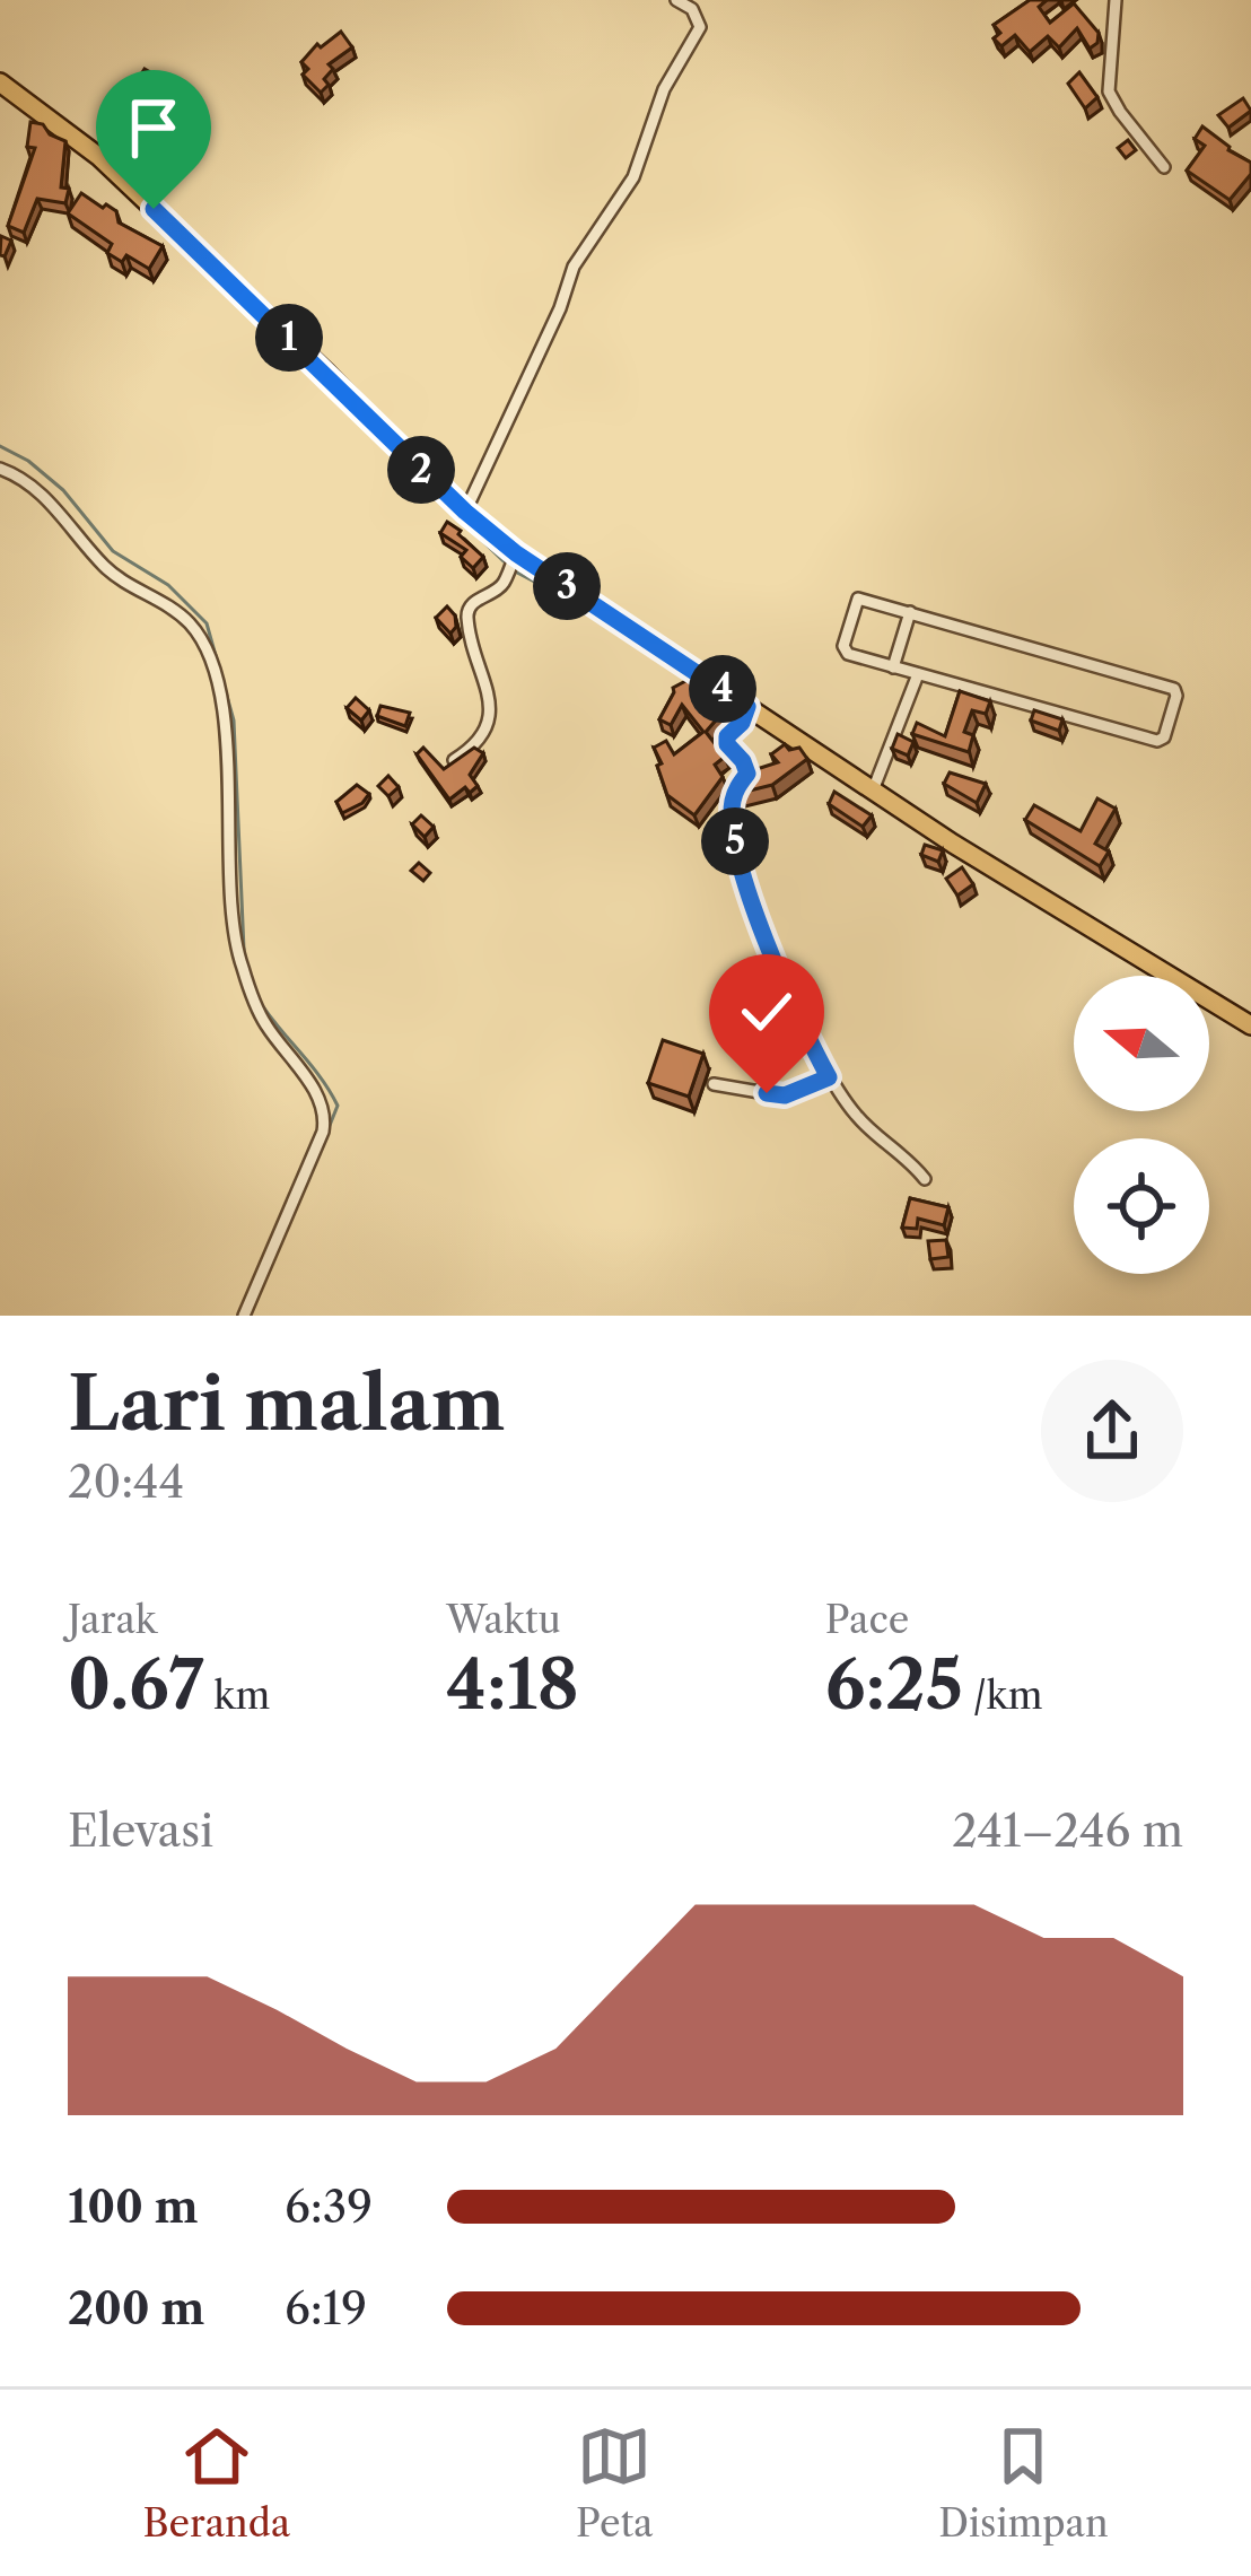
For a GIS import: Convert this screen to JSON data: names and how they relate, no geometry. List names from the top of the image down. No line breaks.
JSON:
{"north":"left","page":{"pins":["1","2","3","4","5"],"heading":["Lari malam","20:44"],"stats":[["Jarak","0.67 km"],["Waktu","4:18"],["Pace","6:25 /km"]],"chart":["Elevasi","241–246 m"],"list":[{"name":"100 m","note":"6:39"},{"name":"200 m","note":"6:19"}],"tabs":["Beranda","Peta","Disimpan"]}}
